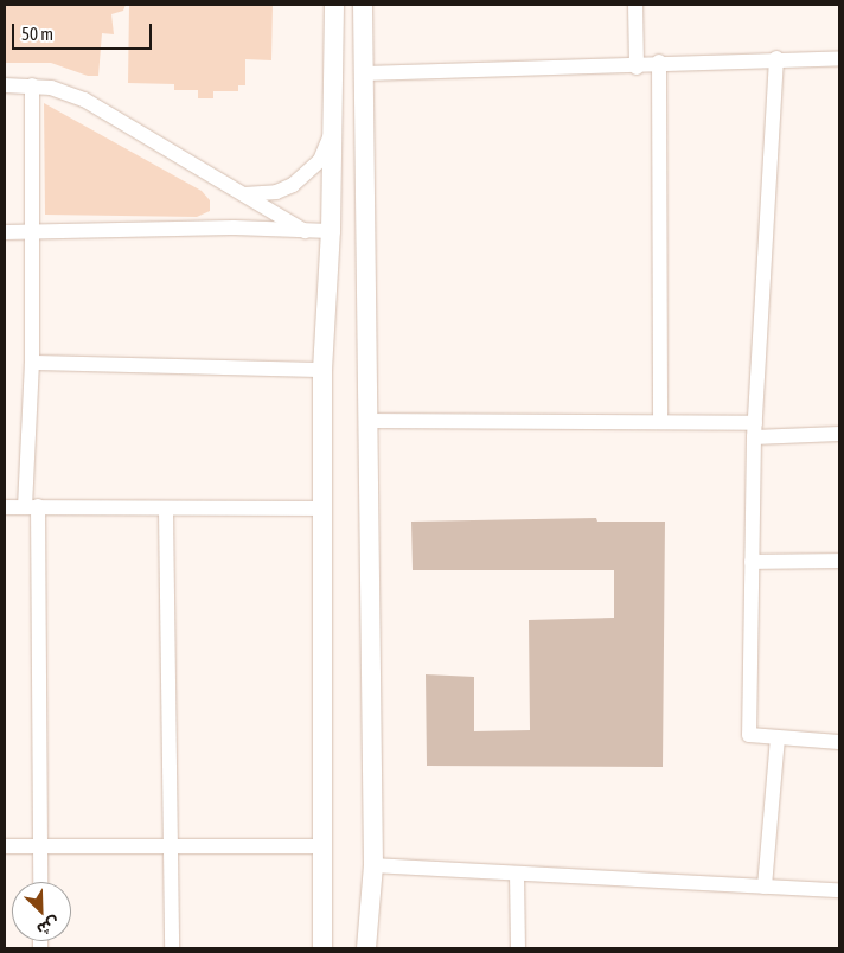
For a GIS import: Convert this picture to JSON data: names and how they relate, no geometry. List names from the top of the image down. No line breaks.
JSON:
{"scale_bar":"50 m","north":"bottom right"}
